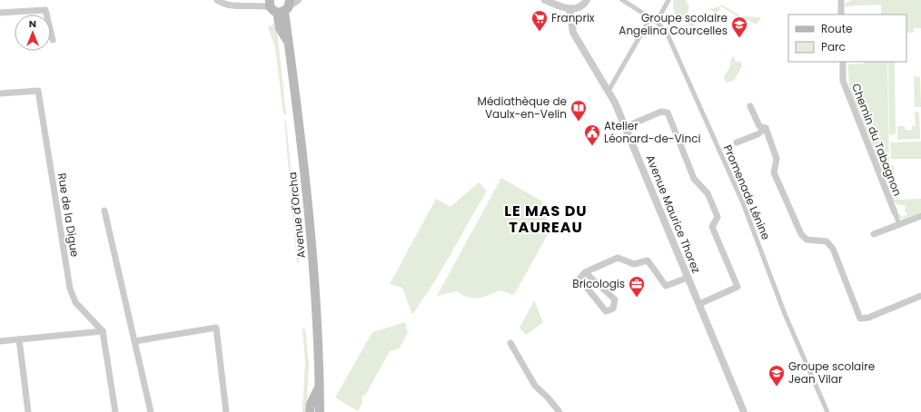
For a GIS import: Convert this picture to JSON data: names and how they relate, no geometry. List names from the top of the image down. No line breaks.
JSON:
{"streets":{"main road":["Avenue d'Orcha"],"street":["Chemin du Tabagnon","Promenade Lénine","Avenue Maurice Thorez","Rue de la Digue"]},"districts":["LE MAS DU TAUREAU"],"places":{"supermarket":["Franprix"],"school or university":["Groupe scolaire Angelina Courcelles","Groupe scolaire Jean Vilar"],"library":["Médiathèque de Vaulx-en-Velin"],"public building":["Atelier Léonard-de-Vinci"],"office":["Bricologis"]},"legend":["Route","Parc"],"north":"top"}
